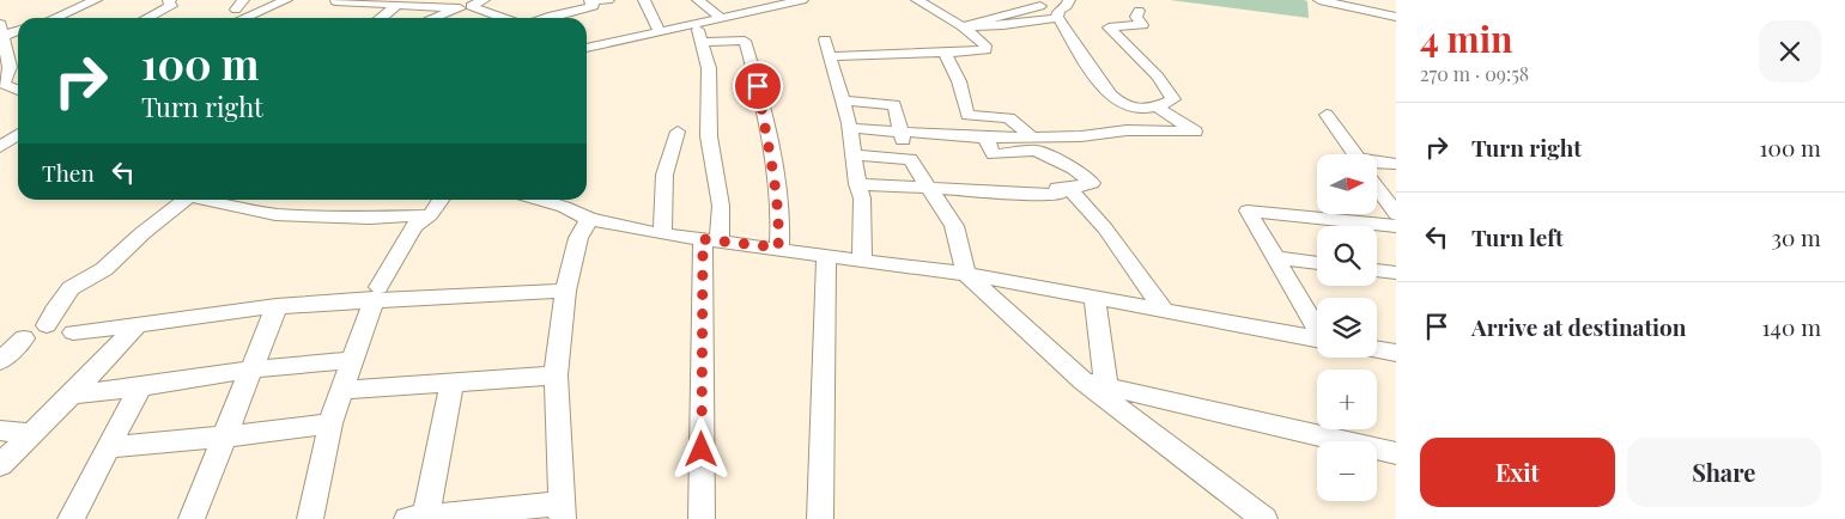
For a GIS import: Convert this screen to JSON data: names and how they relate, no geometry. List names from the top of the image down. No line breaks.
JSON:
{"north":"right","page":{"heading":["4 min","270 m · 09:58"],"turn":["100 m","Turn right"],"list":[{"name":"Turn right","value":"100 m"},{"name":"Turn left","value":"30 m"},{"name":"Arrive at destination","value":"140 m"}],"then":"Then","map_buttons":["+","−"],"buttons":["Exit","Share"]}}
